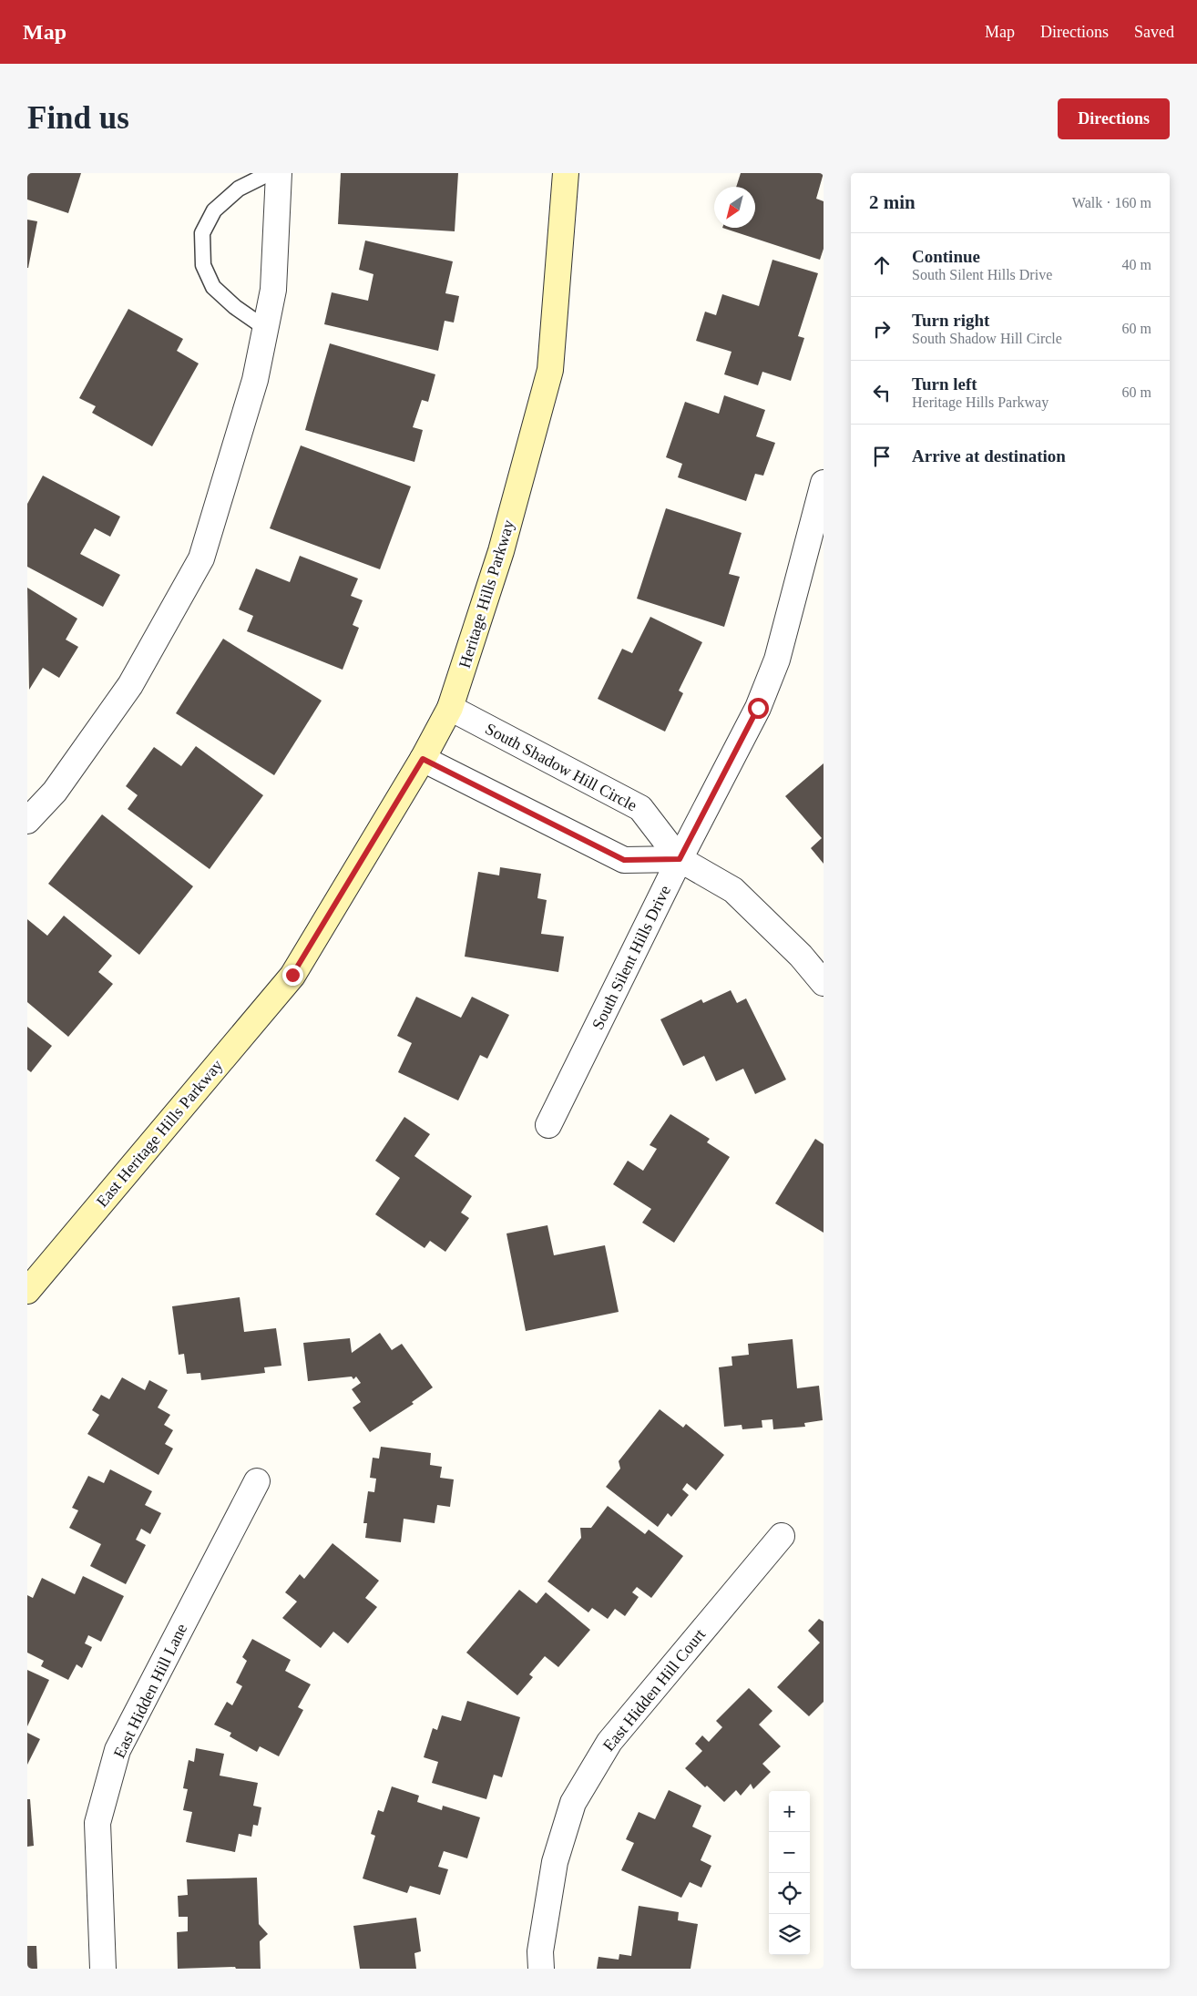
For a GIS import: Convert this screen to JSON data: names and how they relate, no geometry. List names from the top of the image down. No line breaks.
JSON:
{"streets":{"street":["Heritage Hills Parkway","South Shadow Hill Circle","South Silent Hills Drive","East Heritage Hills Parkway","East Hidden Hill Court","East Hidden Hill Lane"]},"crossings":[["Heritage Hills Parkway","South Shadow Hill Circle"],["Heritage Hills Parkway","East Heritage Hills Parkway"],["South Shadow Hill Circle","South Silent Hills Drive"]],"north":"bottom left","page":{"header":"Map","nav":["Map","Directions","Saved"],"buttons":"Directions","title":"Find us","heading":["2 min","Walk · 160 m"],"list":[["Continue","South Silent Hills Drive","40 m"],["Turn right","South Shadow Hill Circle","60 m"],["Turn left","Heritage Hills Parkway","60 m"],"Arrive at destination"],"map_buttons":["+","−"]}}
